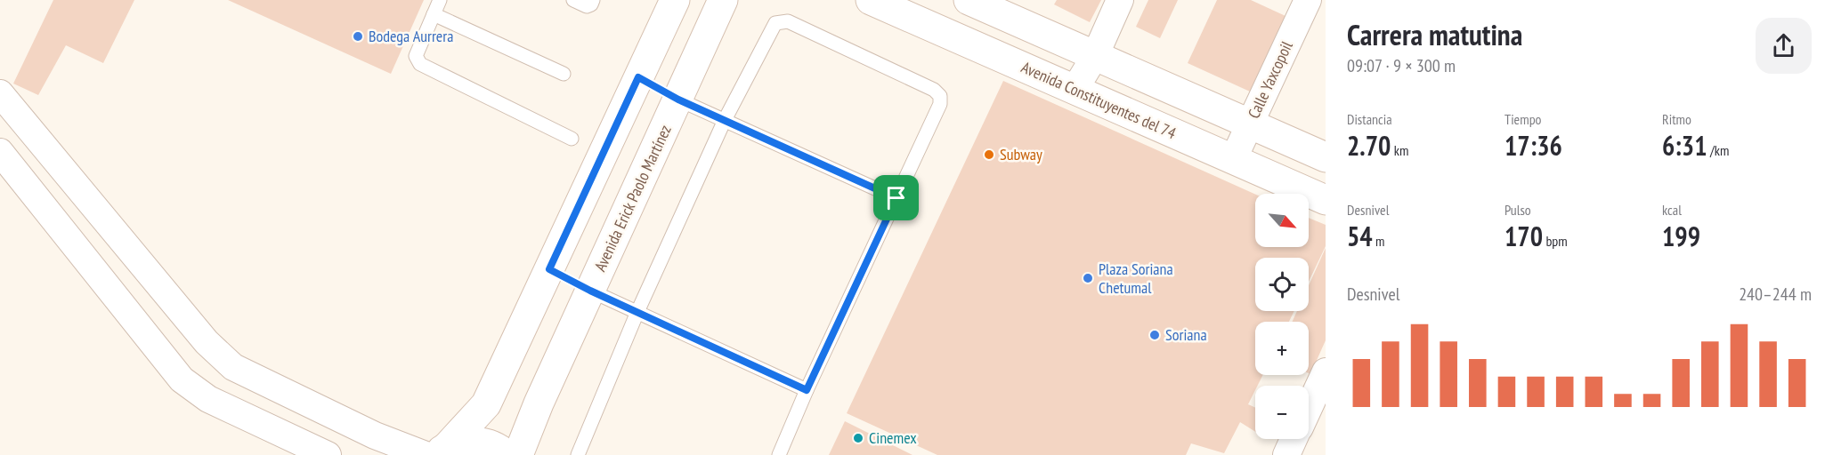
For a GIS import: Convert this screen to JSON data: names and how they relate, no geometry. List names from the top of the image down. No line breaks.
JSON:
{"streets":{"street":["Calle Yaxcopoil","Avenida Constituyentes del 74","Avenida Erick Paolo Martínez"]},"crossings":[["Calle Yaxcopoil","Avenida Constituyentes del 74"]],"places":["Bodega Aurrera","Subway","Plaza Soriana Chetumal","Soriana","Cinemex"],"north":"bottom right","page":{"heading":["Carrera matutina","09:07 · 9 × 300 m"],"stats":[["Distancia","2.70 km"],["Tiempo","17:36"],["Ritmo","6:31 /km"],["Desnivel","54 m"],["Pulso","170 bpm"],["kcal","199"]],"map_buttons":["+","−"],"chart":["Desnivel","240–244 m"]}}
